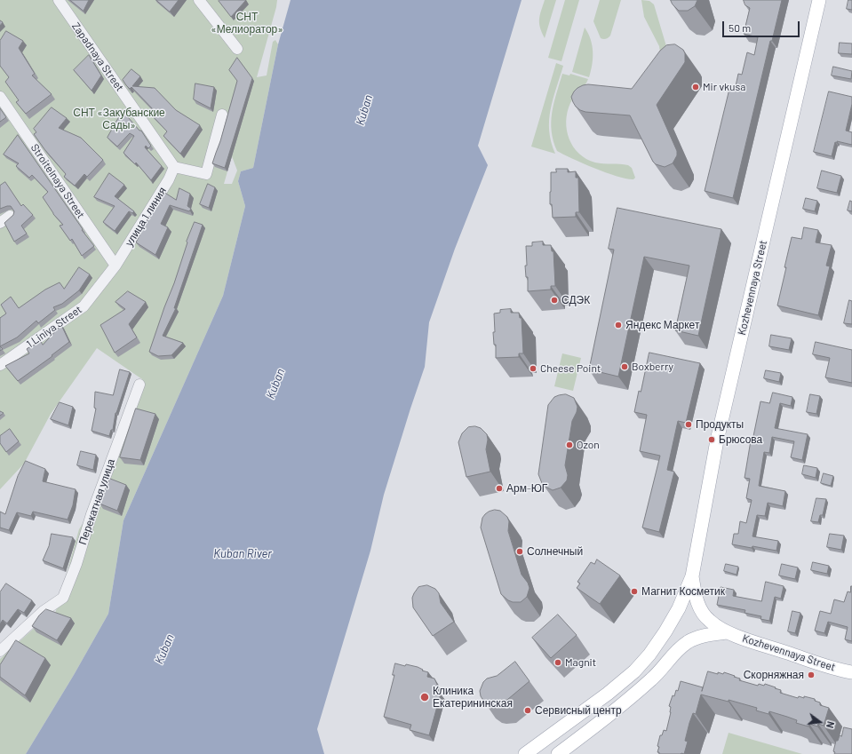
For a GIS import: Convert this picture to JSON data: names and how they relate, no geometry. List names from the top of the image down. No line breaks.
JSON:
{"streets":{"main road":["Kozhevennaya Street"],"street":["Zapadnaya Street","Stroitelnaya Street","улица 1 линия","1 Liniya Street"]},"crossings":[["Zapadnaya Street","улица 1 линия"],["Stroitelnaya Street","улица 1 линия"],["Stroitelnaya Street","1 Liniya Street"],["улица 1 линия","1 Liniya Street"]],"water":["Kuban","Kuban River"],"parks":["СНТ «Мелиоратор»","СНТ «Закубанские Сады»"],"places":["Mir vkusa","СДЭК","Яндекс Маркет","Boxberry","Cheese Point","Продукты","Брюсова","Ozon","Арм-ЮГ","Солнечный","Магнит Косметик","Magnit","Скорняжная","Клиника Екатерининская","Сервисный центр"],"scale_bar":"50 m","north":"right"}
